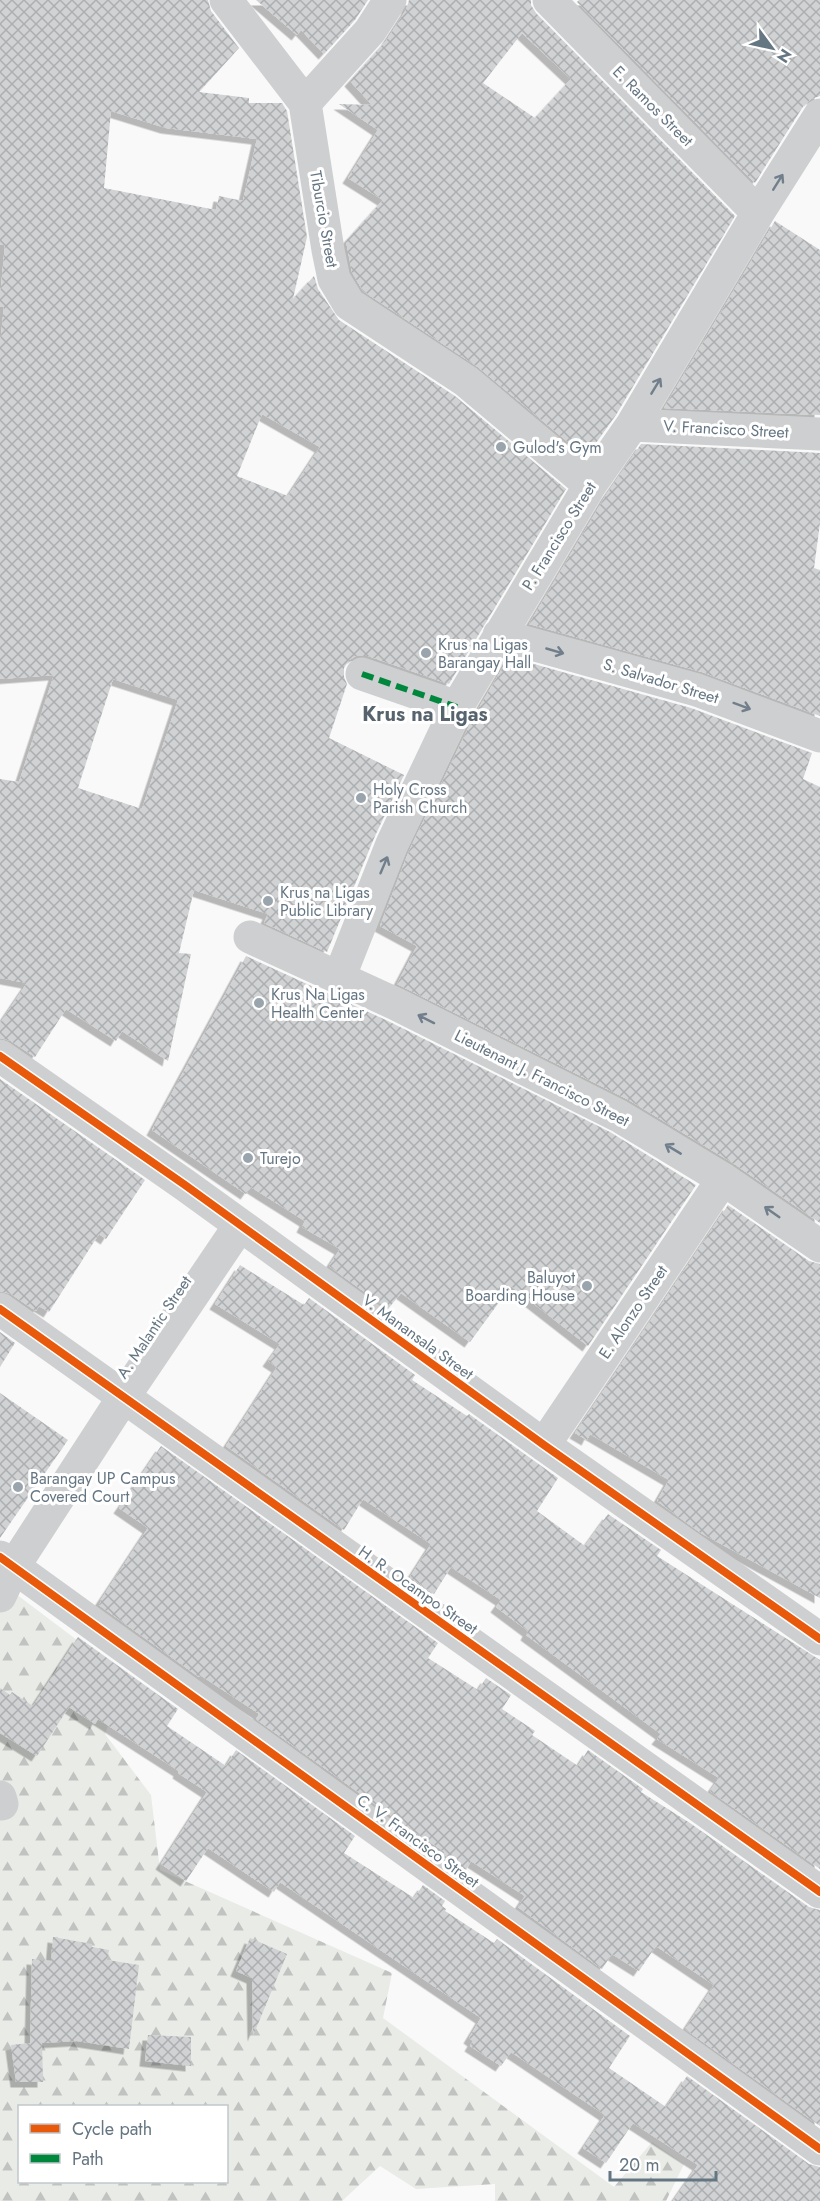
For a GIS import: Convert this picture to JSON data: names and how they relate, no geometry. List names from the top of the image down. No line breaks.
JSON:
{"streets":{"street":["E. Ramos Street","Tiburcio Street","V. Francisco Street","P. Francisco Street","S. Salvador Street","Lieutenant J. Francisco Street","E. Alonzo Street","A. Malantic Street","V. Manansala Street","H. R. Ocampo Street","C. V. Francisco Street"]},"crossings":[["E. Ramos Street","P. Francisco Street"],["Tiburcio Street","P. Francisco Street"],["V. Francisco Street","P. Francisco Street"],["P. Francisco Street","S. Salvador Street"],["P. Francisco Street","Lieutenant J. Francisco Street"],["Lieutenant J. Francisco Street","E. Alonzo Street"],["E. Alonzo Street","V. Manansala Street"],["A. Malantic Street","V. Manansala Street"],["A. Malantic Street","H. R. Ocampo Street"],["A. Malantic Street","C. V. Francisco Street"]],"one_way":["P. Francisco Street","S. Salvador Street","Lieutenant J. Francisco Street"],"districts":["Krus na Ligas"],"places":["Gulod's Gym","Krus na Ligas Barangay Hall","Holy Cross Parish Church","Krus na Ligas Public Library","Krus Na Ligas Health Center","Turejo","Baluyot Boarding House","Barangay UP Campus Covered Court"],"legend":["Cycle path","Path"],"scale_bar":"20 m","north":"bottom right"}
